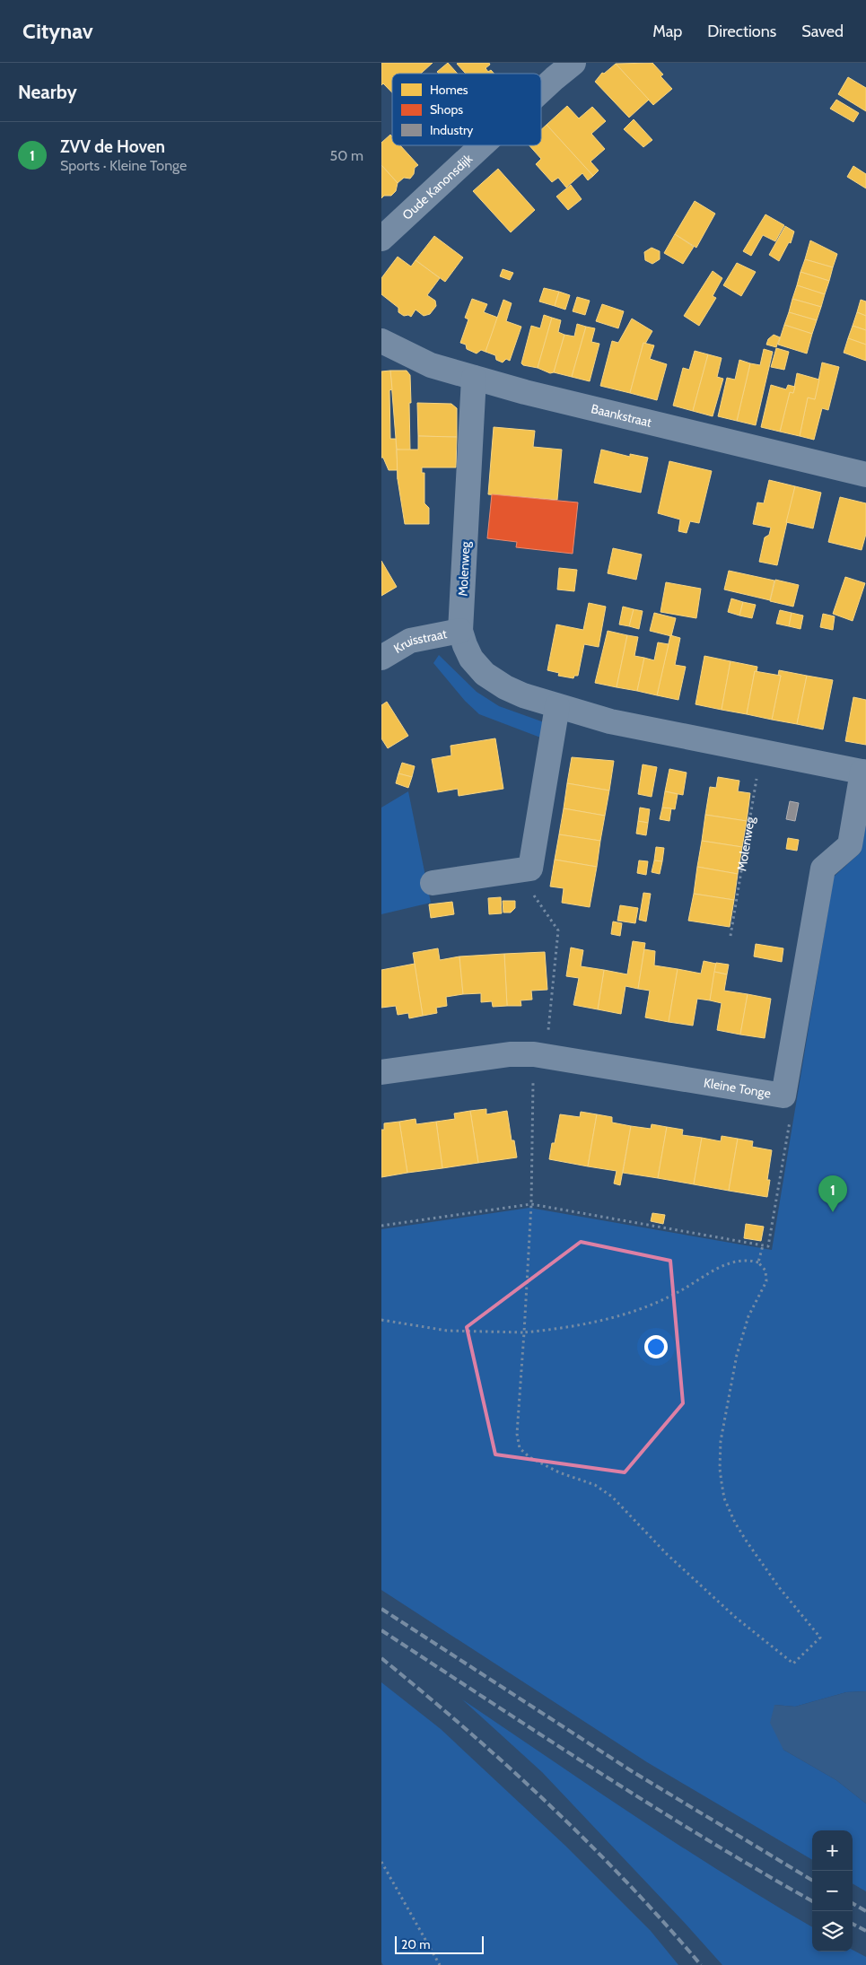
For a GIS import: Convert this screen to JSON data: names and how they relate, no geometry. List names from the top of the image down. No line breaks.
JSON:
{"streets":{"street":["Oude Kanonsdijk","Baankstraat","Molenweg","Kruisstraat","Kleine Tonge"]},"crossings":[["Baankstraat","Molenweg"],["Molenweg","Kruisstraat"],["Molenweg","Kleine Tonge"]],"legend":["Homes","Shops","Industry"],"scale_bar":"20 m","page":{"header":"Citynav","nav":["Map","Directions","Saved"],"heading":"Nearby","list":[{"mark":"1","name":"ZVV de Hoven","note":"Sports · Kleine Tonge","value":"50 m"}],"pins":"1","map_buttons":["+","−"],"scale":"20 m"}}
